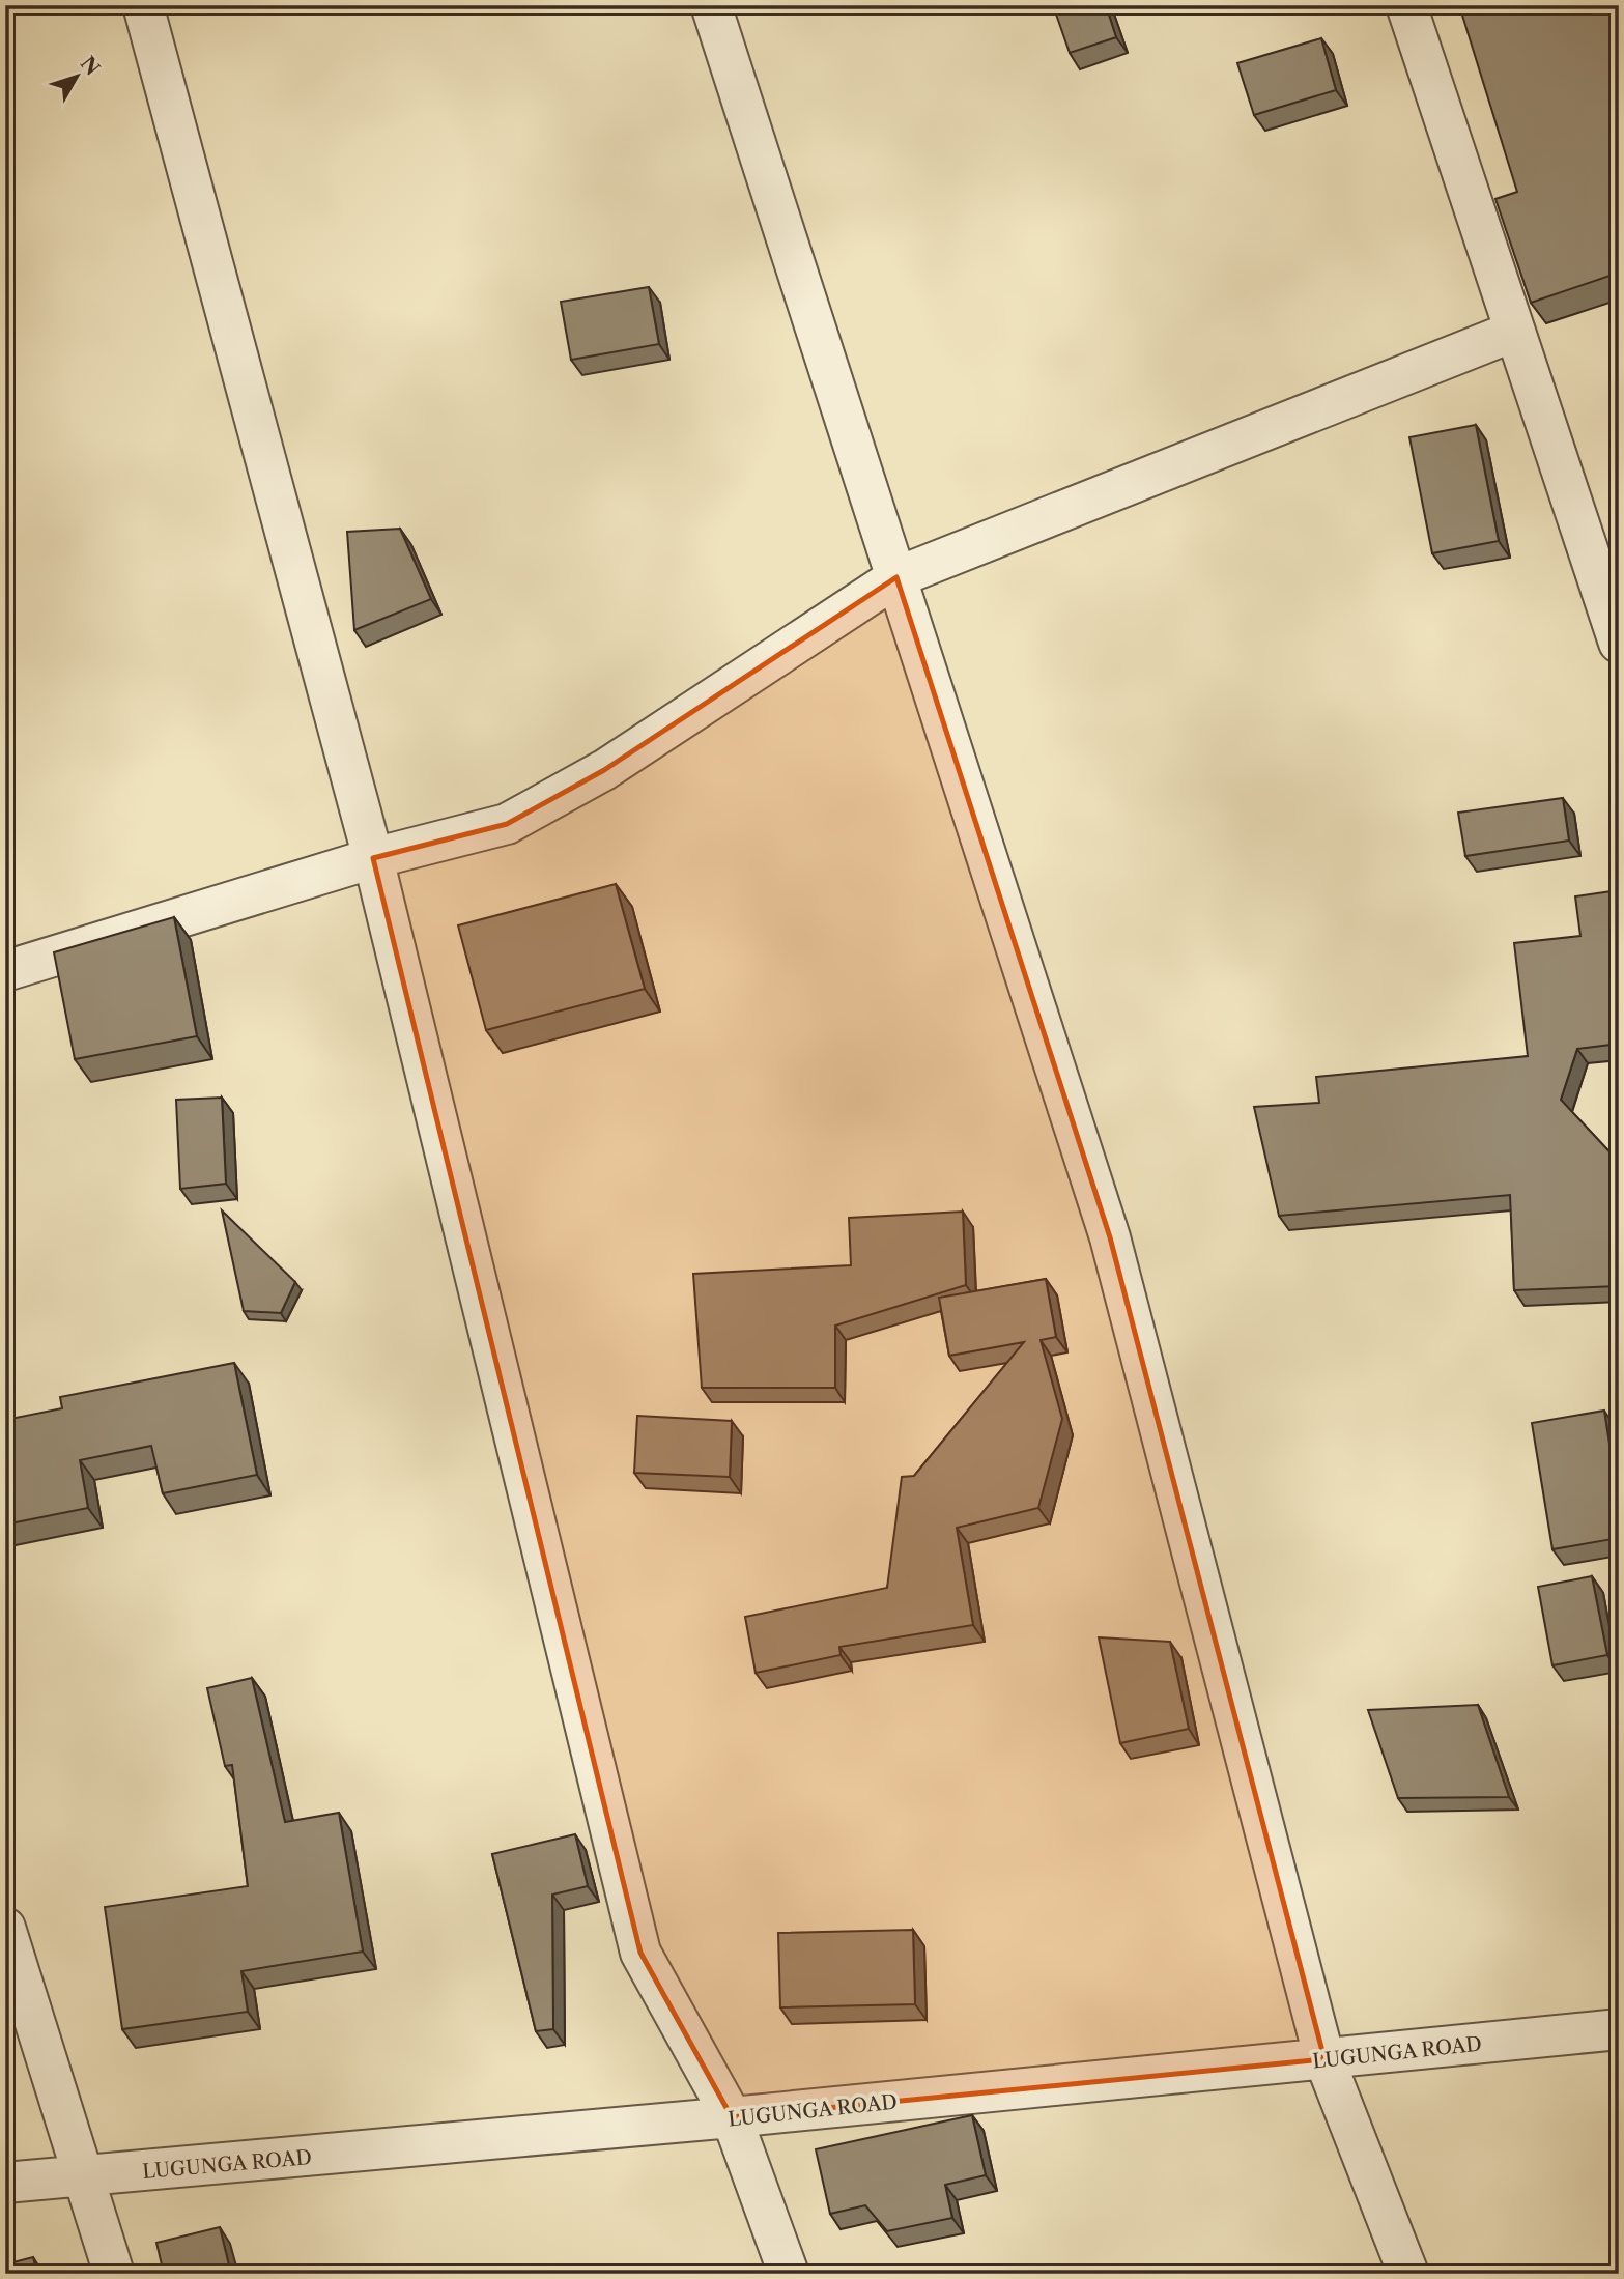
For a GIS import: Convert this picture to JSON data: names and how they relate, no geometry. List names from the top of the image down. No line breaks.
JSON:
{"streets":{"street":["LUGUNGA ROAD"]},"north":"top right"}
